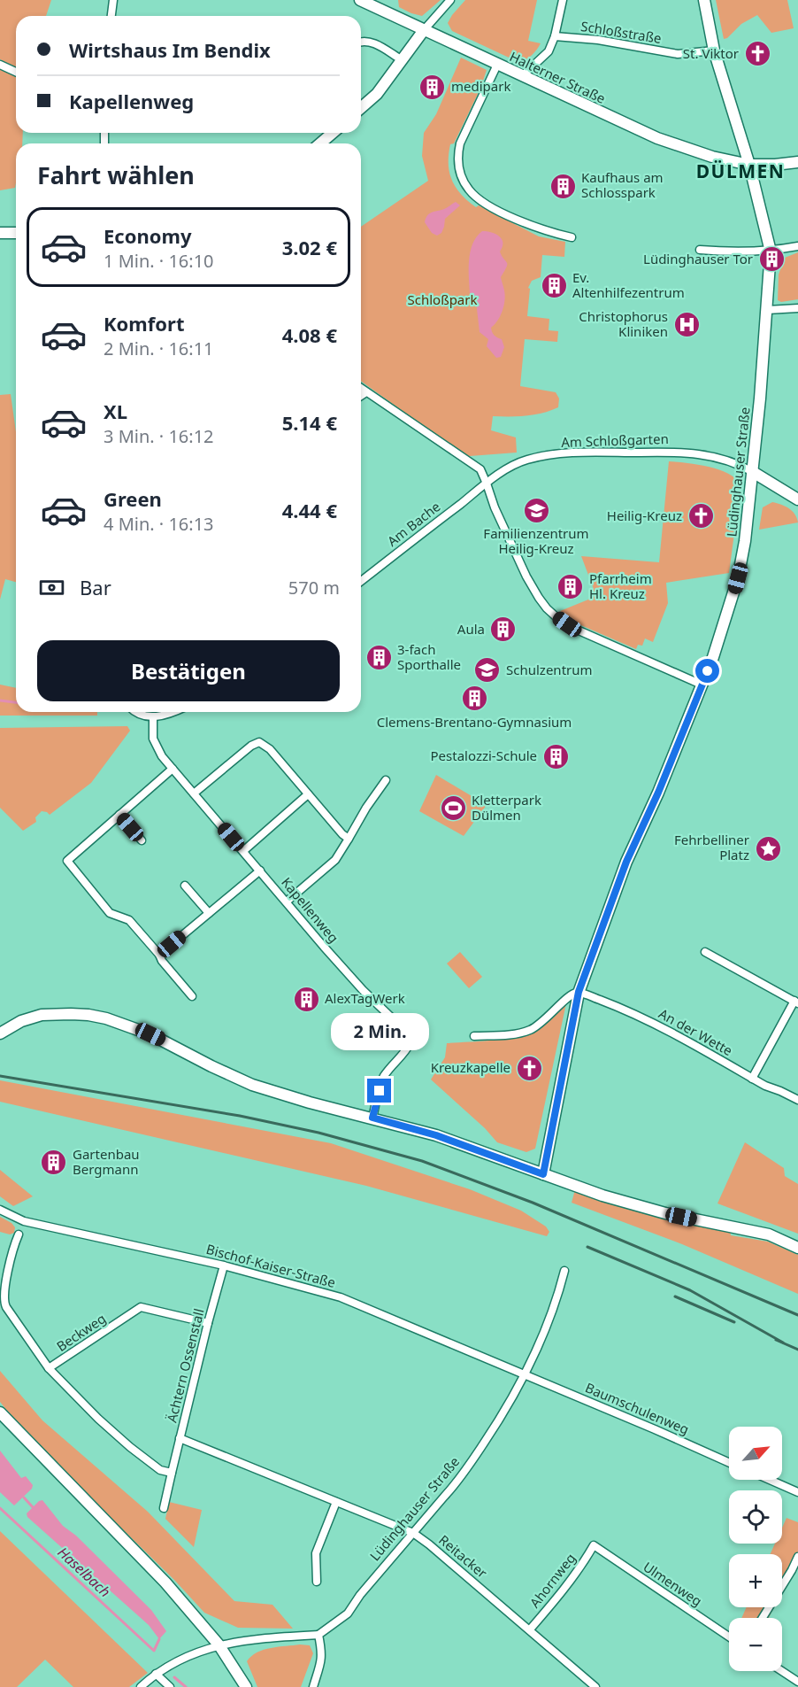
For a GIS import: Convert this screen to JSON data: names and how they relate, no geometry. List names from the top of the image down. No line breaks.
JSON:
{"streets":{"street":["Schloßstraße","Halterner Straße","Am Schloßgarten","Lüdinghauser Straße","Am Bache","Kapellenweg","An der Wette","Bischof-Kaiser-Straße","Beckweg","Ächtern Ossenstall","Baumschulenweg","Reitacker","Ahornweg","Ulmenweg"]},"crossings":[["Schloßstraße","Lüdinghauser Straße"],["Halterner Straße","Lüdinghauser Straße"],["Am Schloßgarten","Lüdinghauser Straße"],["Am Schloßgarten","Am Bache"],["Lüdinghauser Straße","An der Wette"],["Lüdinghauser Straße","Bischof-Kaiser-Straße"],["Lüdinghauser Straße","Baumschulenweg"],["Lüdinghauser Straße","Reitacker"],["Bischof-Kaiser-Straße","Ächtern Ossenstall"],["Bischof-Kaiser-Straße","Baumschulenweg"],["Beckweg","Ächtern Ossenstall"],["Ächtern Ossenstall","Reitacker"],["Reitacker","Ahornweg"],["Ahornweg","Ulmenweg"]],"districts":["DÜLMEN"],"water":["Haselbach"],"parks":["Schloßpark"],"places":{"church":["St. Viktor","Heilig-Kreuz","Kreuzkapelle"],"building":["medipark","Kaufhaus am Schlosspark","Lüdinghauser Tor","Ev. Altenhilfezentrum","Pfarrheim Hl. Kreuz","Aula","3-fach Sporthalle","Clemens-Brentano-Gymnasium","Pestalozzi-Schule","AlexTagWerk","Gartenbau Bergmann"],"hospital":["Christophorus Kliniken"],"school or university":["Familienzentrum Heilig-Kreuz","Schulzentrum"],"sports":["Kletterpark Dülmen"],"place":["Fehrbelliner Platz"]},"north":"top right","page":{"banner":["Wirtshaus Im Bendix","Kapellenweg"],"heading":"Fahrt wählen","list":[{"name":"Economy","note":"1 Min. · 16:10","value":"3.02 €"},{"name":"Komfort","note":"2 Min. · 16:11","value":"4.08 €"},{"name":"XL","note":"3 Min. · 16:12","value":"5.14 €"},{"name":"Green","note":"4 Min. · 16:13","value":"4.44 €"}],"pay":["Bar","570 m"],"buttons":"Bestätigen","bubble":"2 Min.","map_buttons":["+","−"]}}
